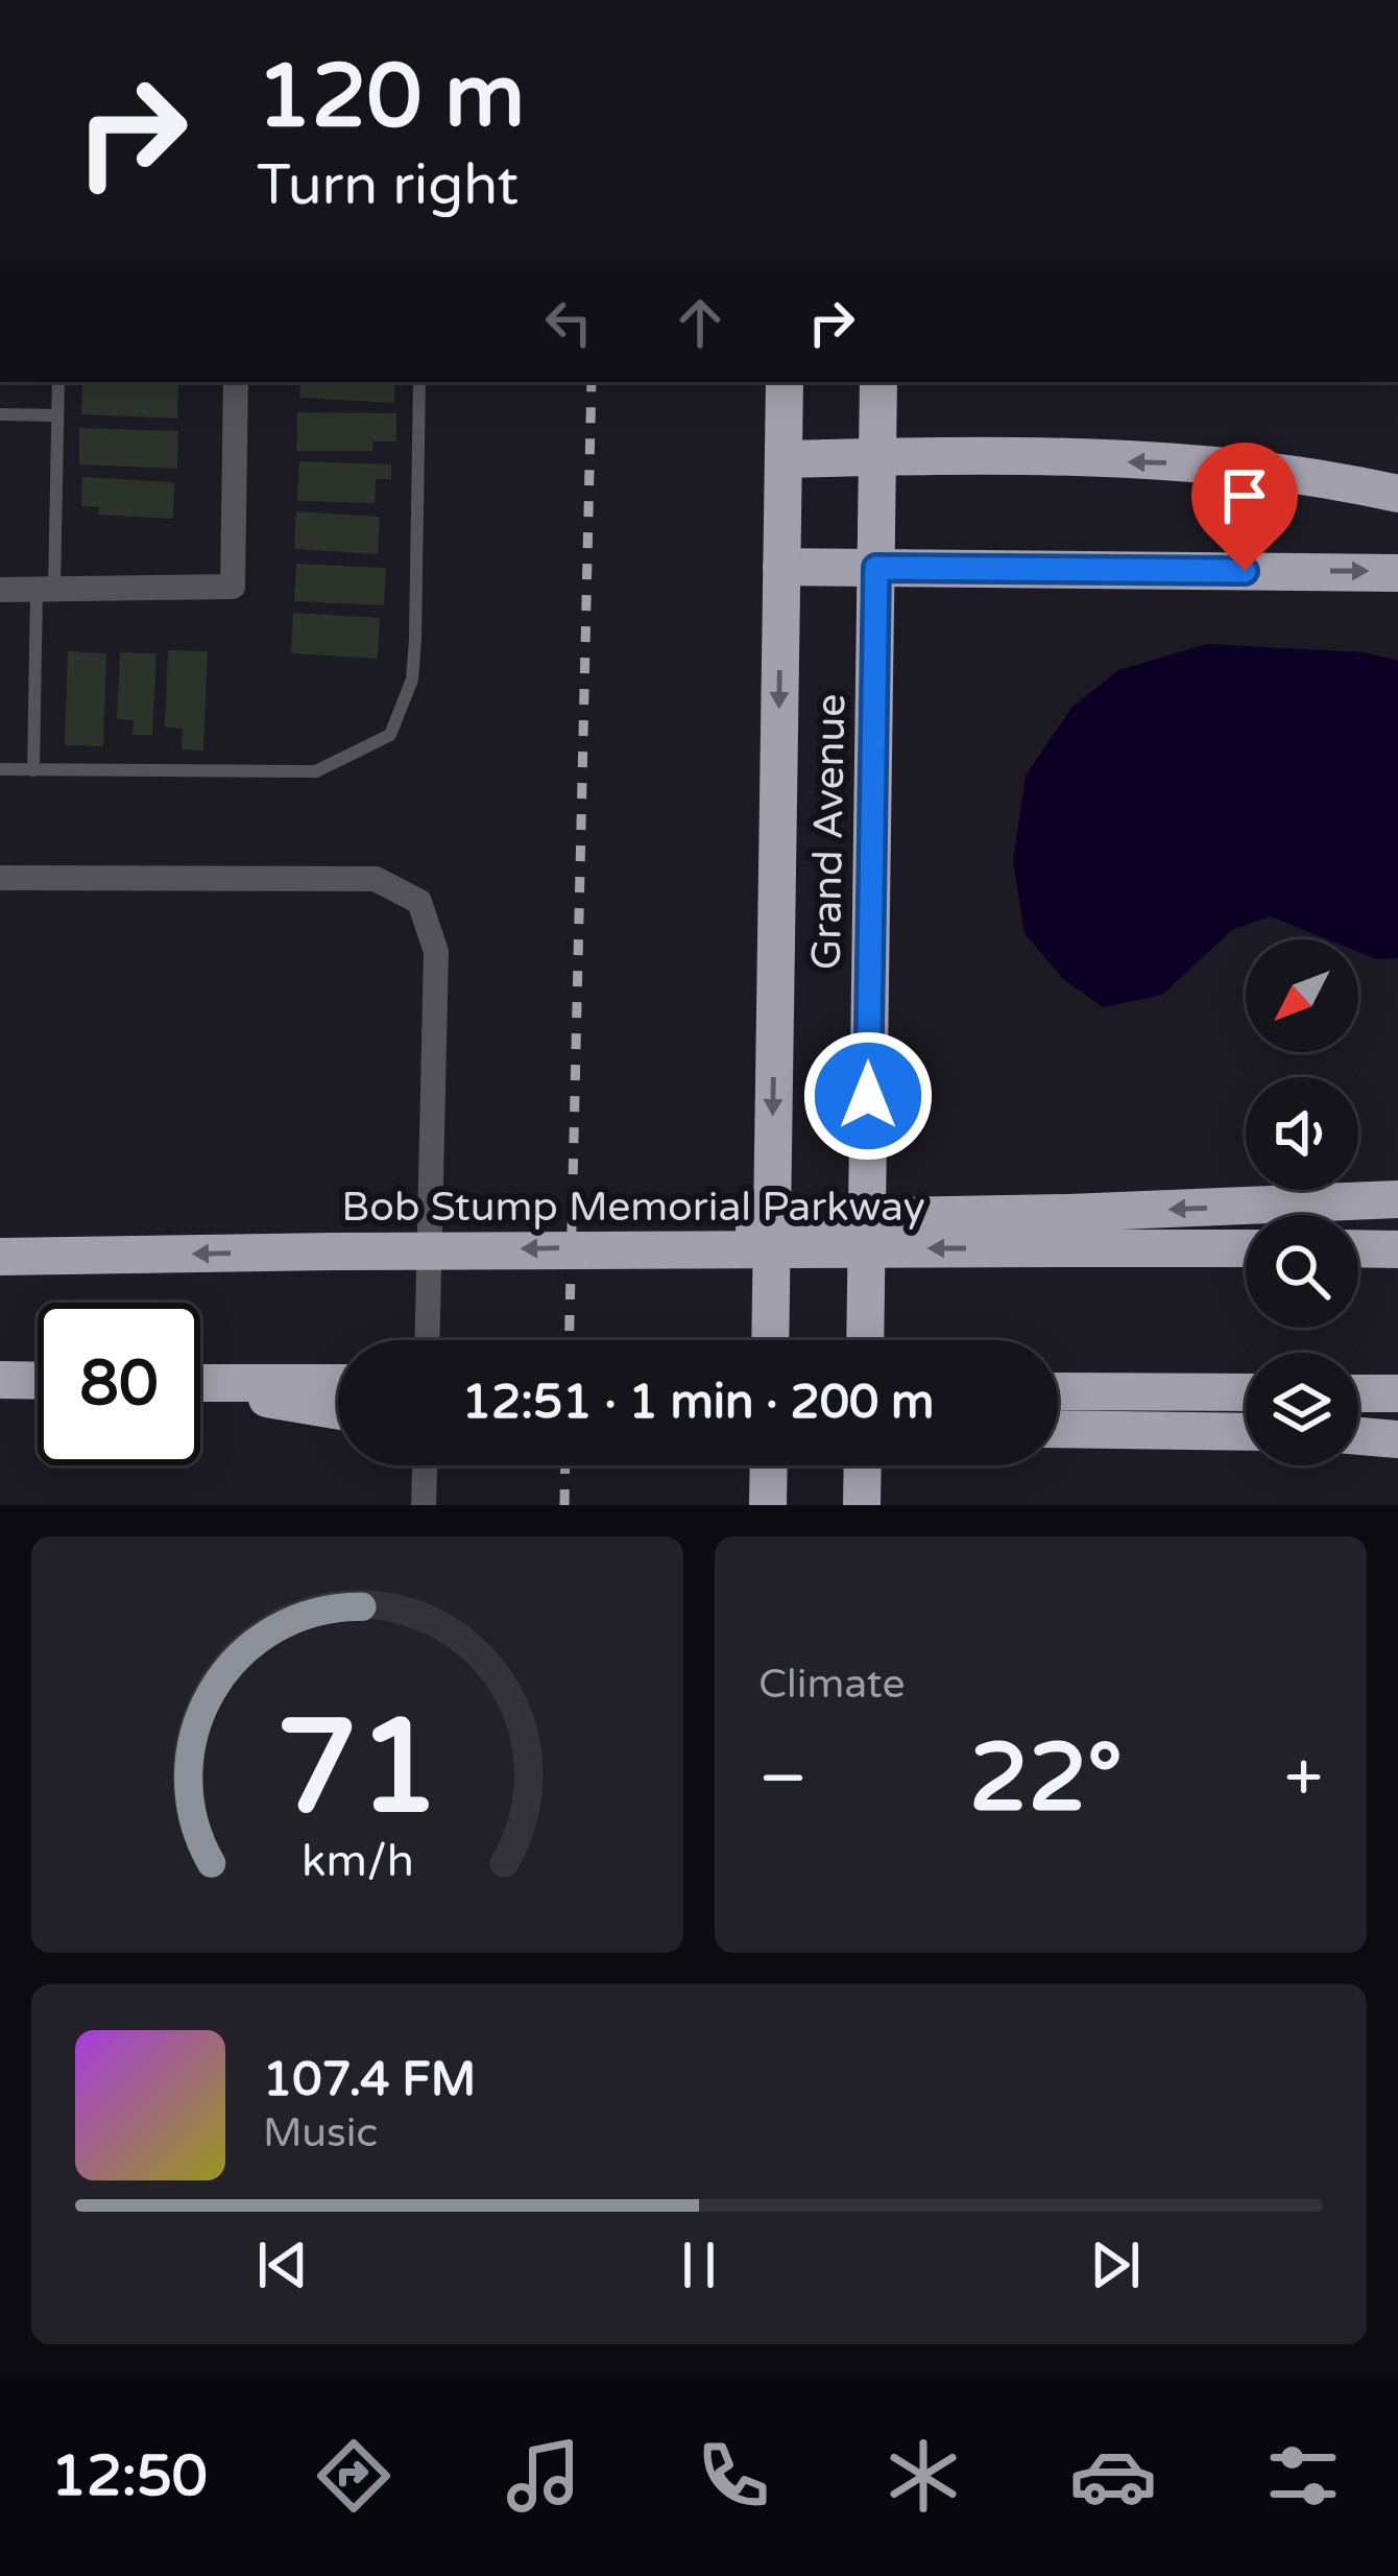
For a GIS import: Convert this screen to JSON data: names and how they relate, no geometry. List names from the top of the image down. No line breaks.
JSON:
{"streets":{"highway":["Grand Avenue","Bob Stump Memorial Parkway"]},"one_way":["Bob Stump Memorial Parkway"],"north":"bottom left","page":{"turn":["120 m","Turn right"],"limit":"80","trip":"12:51 · 1 min · 200 m","tile":"Climate","heat":["−","22°","+"],"song":["107.4 FM","Music"],"tabs":"12:50","gauge":["71","km/h"]}}
